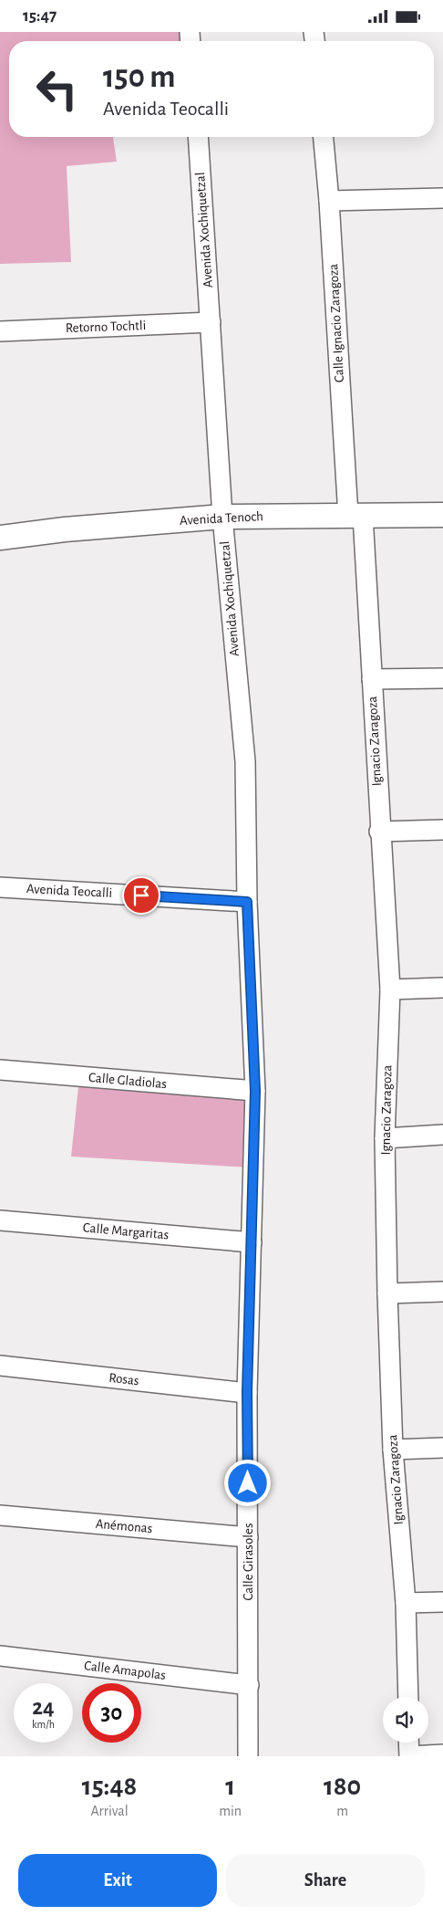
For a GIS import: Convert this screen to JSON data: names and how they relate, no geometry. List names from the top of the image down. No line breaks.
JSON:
{"streets":{"street":["Avenida Xochiquetzal","Calle Ignacio Zaragoza","Retorno Tochtli","Avenida Tenoch","Ignacio Zaragoza","Avenida Teocalli","Calle Gladiolas","Calle Margaritas","Rosas","Anémonas","Calle Girasoles","Calle Amapolas"]},"crossings":[["Avenida Xochiquetzal","Retorno Tochtli"],["Avenida Xochiquetzal","Avenida Tenoch"],["Avenida Xochiquetzal","Avenida Teocalli"],["Avenida Xochiquetzal","Calle Girasoles"],["Calle Ignacio Zaragoza","Avenida Tenoch"],["Calle Ignacio Zaragoza","Ignacio Zaragoza"],["Avenida Tenoch","Ignacio Zaragoza"],["Avenida Teocalli","Calle Girasoles"],["Calle Gladiolas","Calle Girasoles"],["Calle Margaritas","Calle Girasoles"],["Rosas","Calle Girasoles"],["Anémonas","Calle Girasoles"],["Calle Girasoles","Calle Amapolas"]],"page":{"status":"15:47","turn":["150 m","Avenida Teocalli"],"speed":"24 km/h","limit":"30","eta":["15:48","Arrival","1","min","180","m"],"buttons":["Exit","Share"]}}
